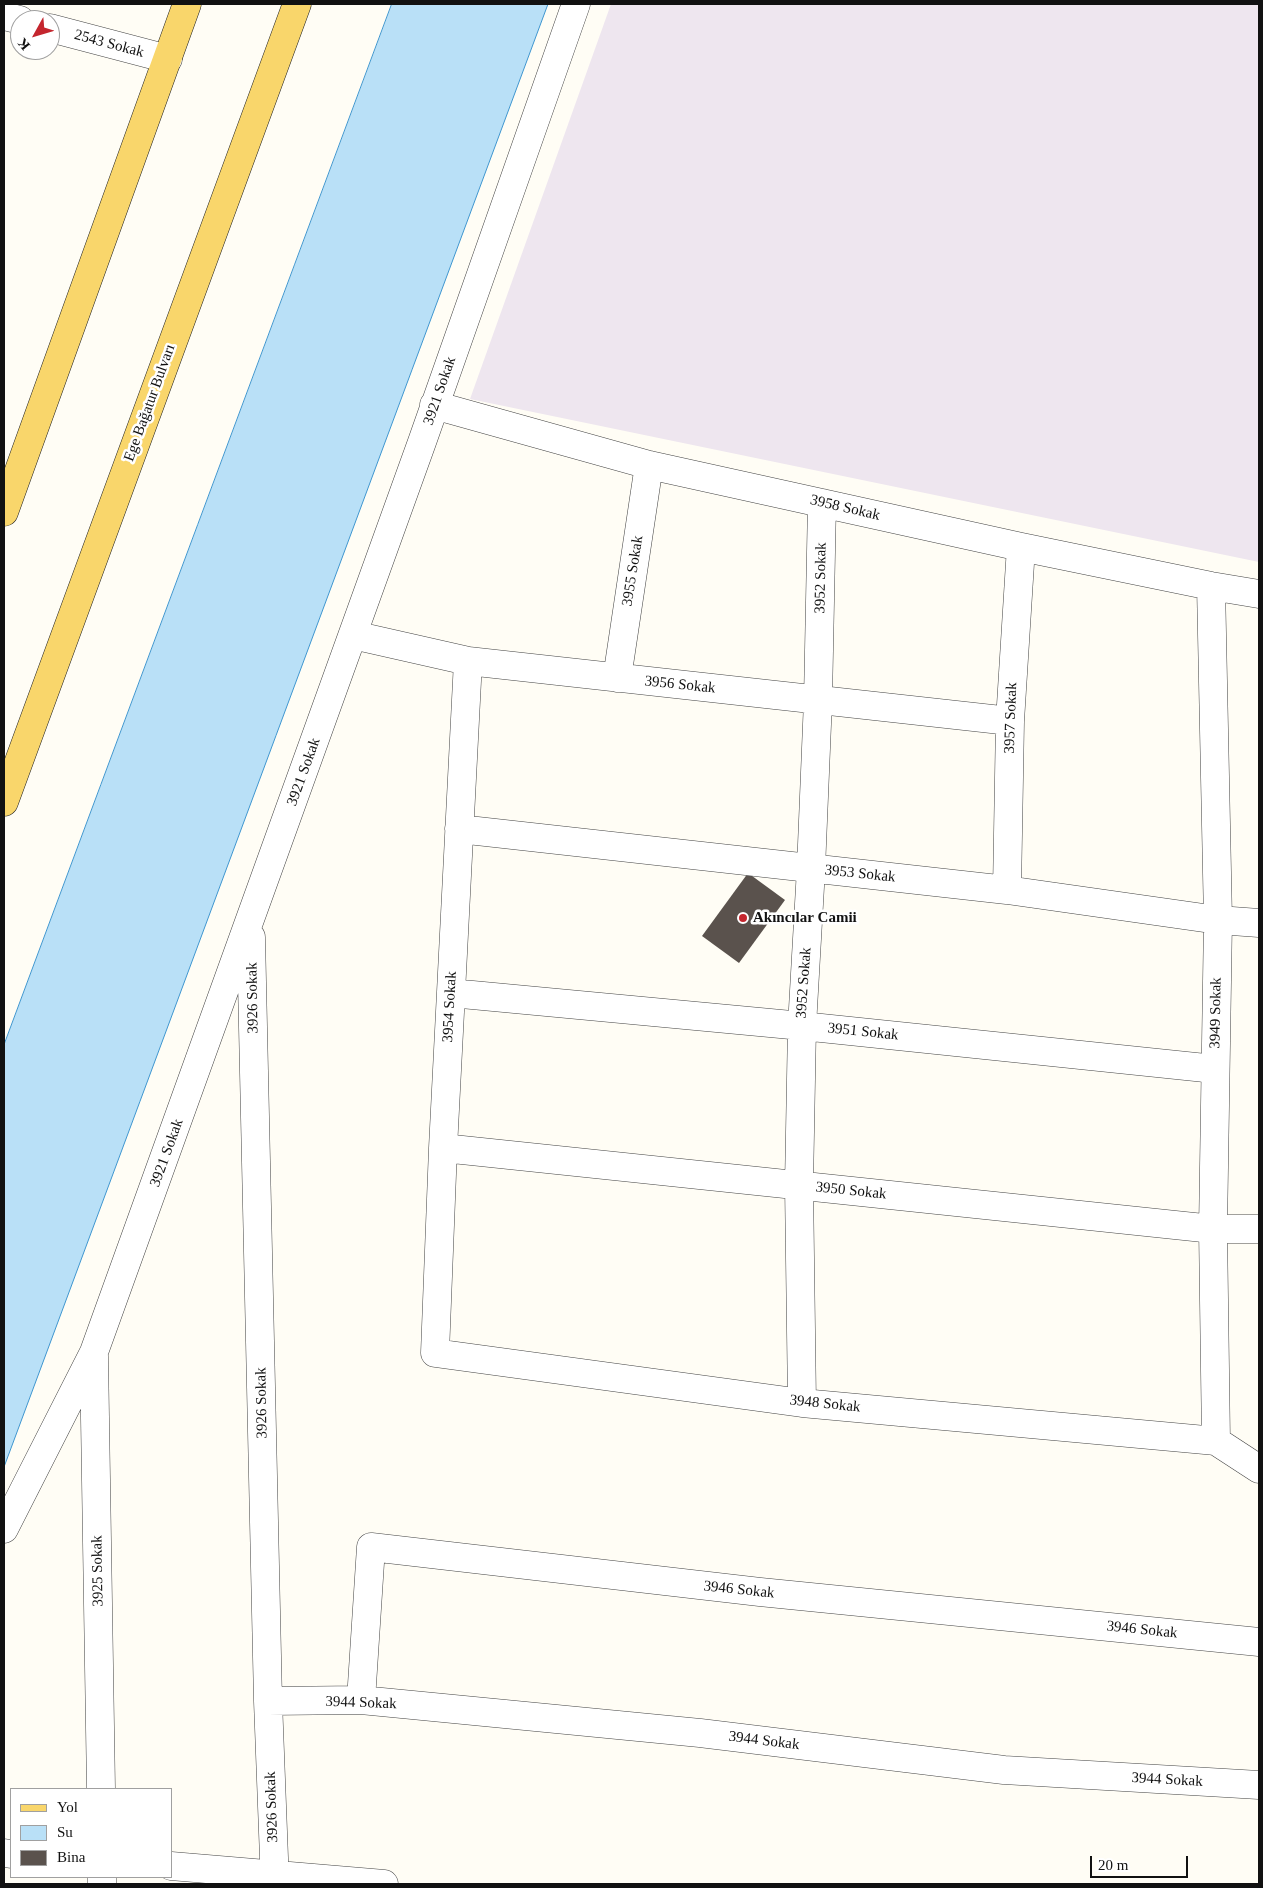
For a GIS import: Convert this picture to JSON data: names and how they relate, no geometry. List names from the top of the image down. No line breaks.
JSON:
{"streets":{"main road":["Ege Bağatur Bulvarı"],"street":["2543 Sokak","3921 Sokak","3958 Sokak","3955 Sokak","3952 Sokak","3956 Sokak","3957 Sokak","3953 Sokak","3926 Sokak","3954 Sokak","3949 Sokak","3951 Sokak","3950 Sokak","3948 Sokak","3925 Sokak","3946 Sokak","3944 Sokak"]},"crossings":[["3921 Sokak","3958 Sokak"],["3921 Sokak","3956 Sokak"],["3921 Sokak","3926 Sokak"],["3921 Sokak","3925 Sokak"],["3958 Sokak","3955 Sokak"],["3958 Sokak","3952 Sokak"],["3958 Sokak","3957 Sokak"],["3958 Sokak","3949 Sokak"],["3955 Sokak","3956 Sokak"],["3952 Sokak","3956 Sokak"],["3952 Sokak","3953 Sokak"],["3952 Sokak","3951 Sokak"],["3952 Sokak","3950 Sokak"],["3952 Sokak","3948 Sokak"],["3956 Sokak","3957 Sokak"],["3956 Sokak","3954 Sokak"],["3957 Sokak","3953 Sokak"],["3953 Sokak","3954 Sokak"],["3953 Sokak","3949 Sokak"],["3926 Sokak","3944 Sokak"],["3954 Sokak","3951 Sokak"],["3954 Sokak","3950 Sokak"],["3954 Sokak","3948 Sokak"],["3949 Sokak","3951 Sokak"],["3949 Sokak","3950 Sokak"],["3949 Sokak","3948 Sokak"],["3946 Sokak","3944 Sokak"]],"places":["Akıncılar Camii"],"legend":["Yol","Su","Bina"],"scale_bar":"20 m","north":"bottom left"}
